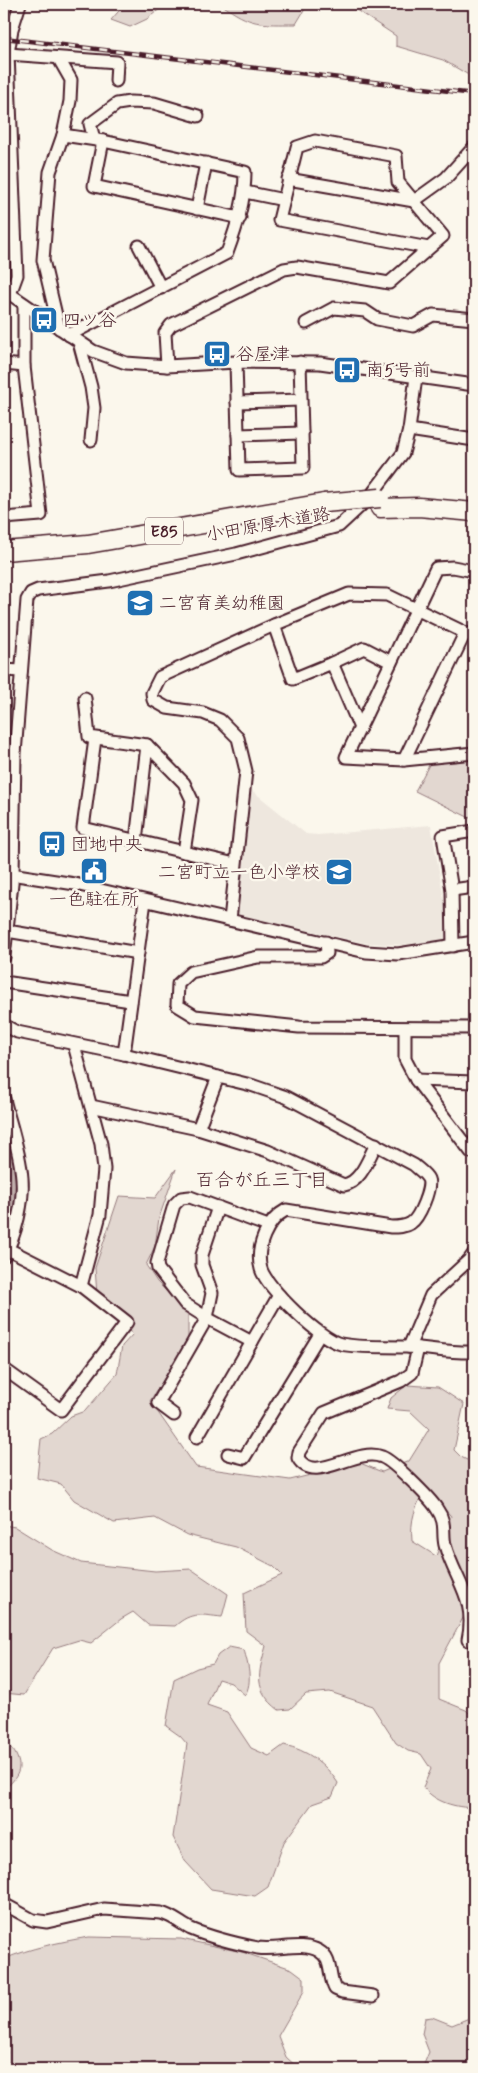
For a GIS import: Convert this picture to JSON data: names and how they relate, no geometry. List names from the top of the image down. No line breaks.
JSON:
{"streets":{"highway":["小田原厚木道路","E85"]},"districts":["百合が丘三丁目"],"places":{"bus stop":["四ツ谷","谷屋津","南5号前","団地中央"],"school or university":["二宮育美幼稚園","二宮町立一色小学校"],"public building":["一色駐在所"]}}
